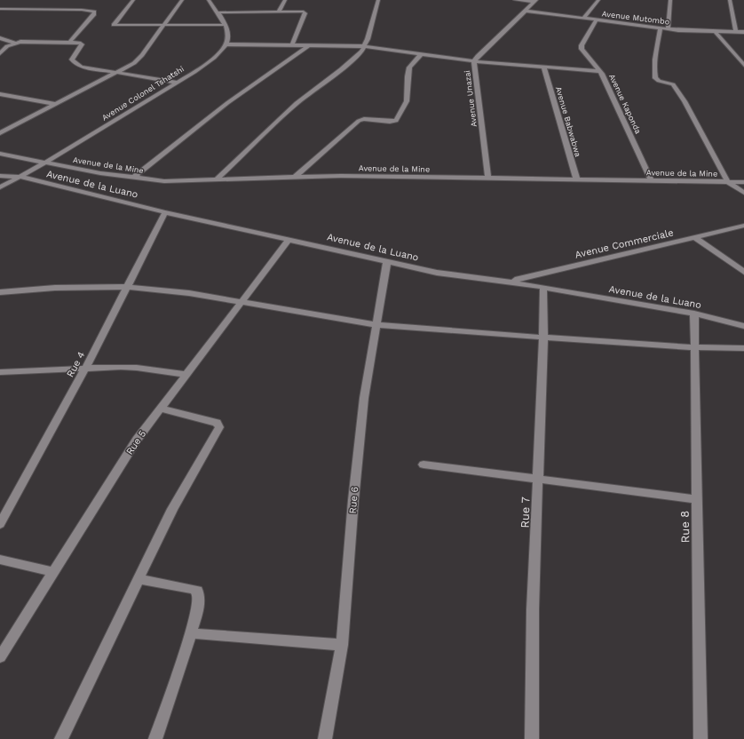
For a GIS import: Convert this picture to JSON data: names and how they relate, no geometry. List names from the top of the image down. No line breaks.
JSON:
{"streets":{"street":["Avenue Mutombo","Avenue Colonel Tshatshi","Avenue Unazai","Avenue Kaponda","Avenue Babwabwa","Avenue de la Mine","Avenue de la Luano","Avenue Commerciale","Rue 4","Rue 5","Rue 6","Rue 7","Rue 8"]},"crossings":[["Avenue Mutombo","Avenue Unazai"],["Avenue Mutombo","Avenue Kaponda"],["Avenue Colonel Tshatshi","Avenue de la Mine"],["Avenue Colonel Tshatshi","Avenue de la Luano"],["Avenue Unazai","Avenue de la Mine"],["Avenue Kaponda","Avenue de la Mine"],["Avenue Babwabwa","Avenue de la Mine"],["Avenue de la Luano","Avenue Commerciale"],["Avenue de la Luano","Rue 4"],["Avenue de la Luano","Rue 5"],["Avenue de la Luano","Rue 6"],["Avenue de la Luano","Rue 7"],["Avenue de la Luano","Rue 8"]]}
